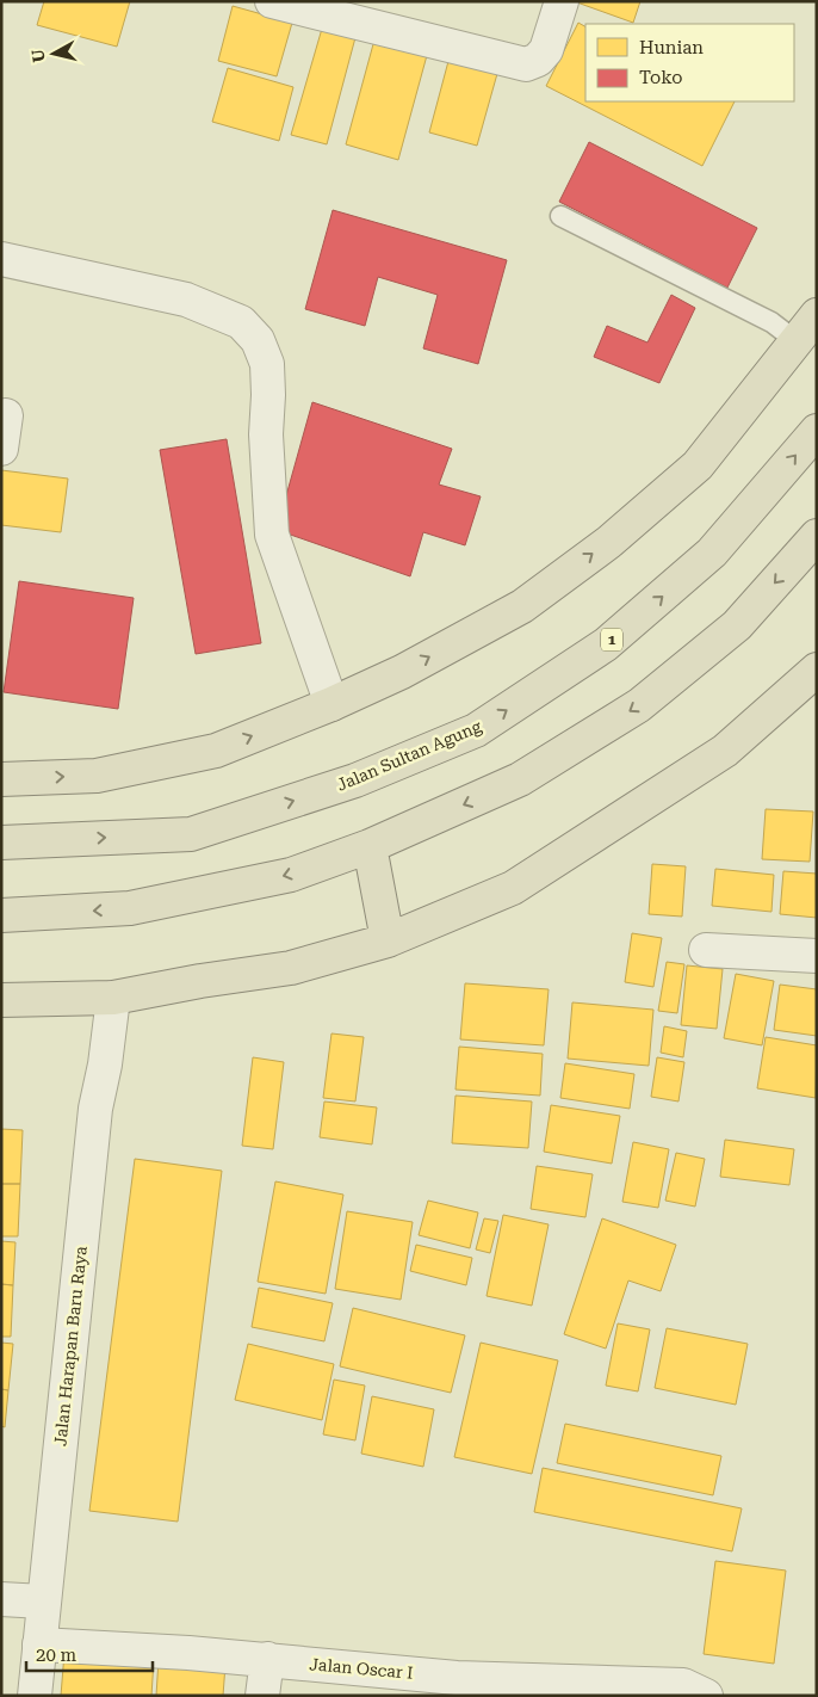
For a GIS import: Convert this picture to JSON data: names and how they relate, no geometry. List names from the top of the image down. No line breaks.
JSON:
{"streets":{"highway":["1","Jalan Sultan Agung"],"street":["Jalan Harapan Baru Raya","Jalan Oscar I"]},"crossings":[["Jalan Harapan Baru Raya","Jalan Oscar I"]],"legend":["Hunian","Toko"],"scale_bar":"20 m","north":"left"}
